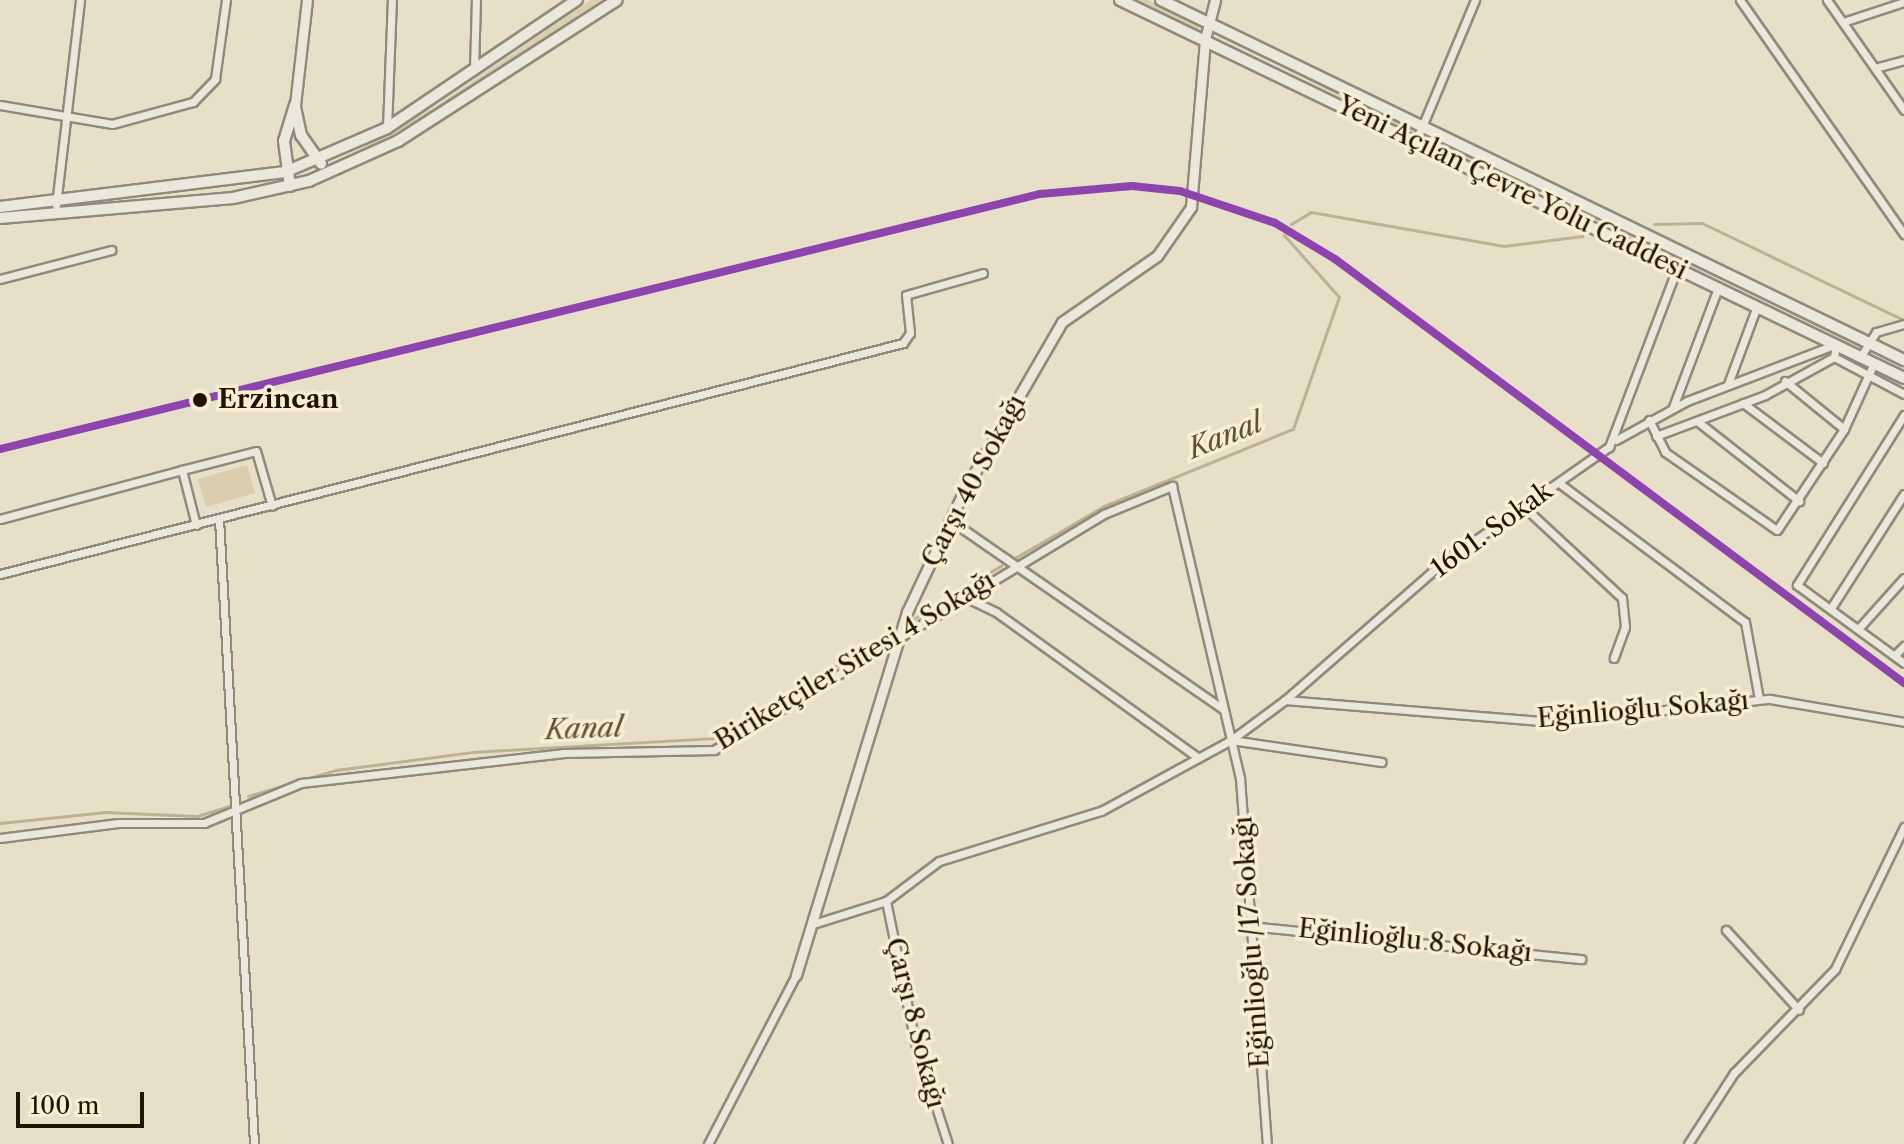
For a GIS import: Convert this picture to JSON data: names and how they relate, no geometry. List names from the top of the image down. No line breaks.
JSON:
{"streets":{"main road":["Yeni Açılan Çevre Yolu Caddesi"],"street":["Çarşı 40 Sokağı","1601. Sokak","Biriketçiler Sitesi 4 Sokağı","Eğinlioğlu Sokağı","Eğinlioğlu 8 Sokağı","Eğinlioğlu /17 Sokağı","Çarşı 8 Sokağı"]},"crossings":[["Yeni Açılan Çevre Yolu Caddesi","Çarşı 40 Sokağı"],["Yeni Açılan Çevre Yolu Caddesi","1601. Sokak"],["Çarşı 40 Sokağı","1601. Sokak"],["Çarşı 40 Sokağı","Biriketçiler Sitesi 4 Sokağı"],["1601. Sokak","Eğinlioğlu Sokağı"],["1601. Sokak","Eğinlioğlu /17 Sokağı"],["1601. Sokak","Çarşı 8 Sokağı"],["Biriketçiler Sitesi 4 Sokağı","Eğinlioğlu /17 Sokağı"],["Eğinlioğlu 8 Sokağı","Eğinlioğlu /17 Sokağı"]],"water":["Kanal"],"places":["Erzincan"],"scale_bar":"100 m"}
